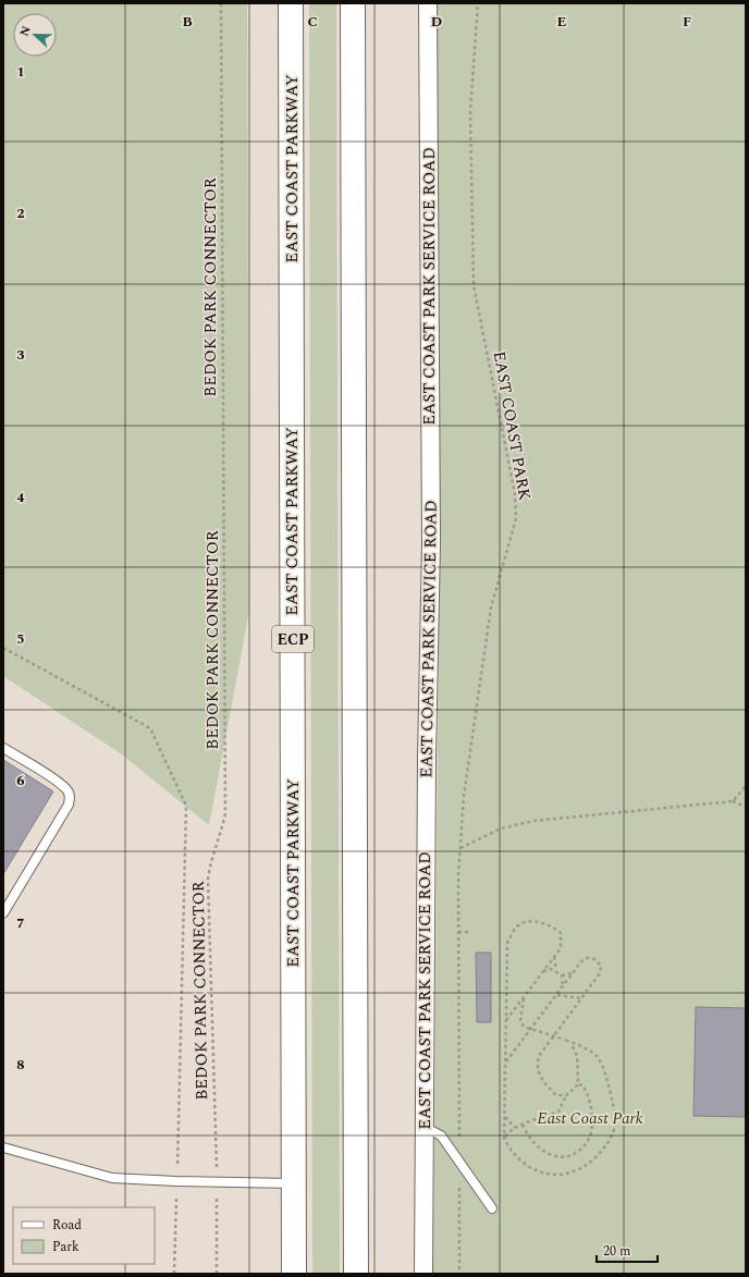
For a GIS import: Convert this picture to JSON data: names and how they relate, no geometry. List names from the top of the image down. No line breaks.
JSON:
{"streets":{"highway":["EAST COAST PARKWAY","ECP"],"street":["EAST COAST PARK SERVICE ROAD"],"path":["BEDOK PARK CONNECTOR","EAST COAST PARK"]},"parks":["East Coast Park"],"legend":["Road","Park"],"scale_bar":"20 m","north":"left","grid":{"columns":["B","C","D","E","F"],"rows":["1","2","3","4","5","6","7","8"]}}
